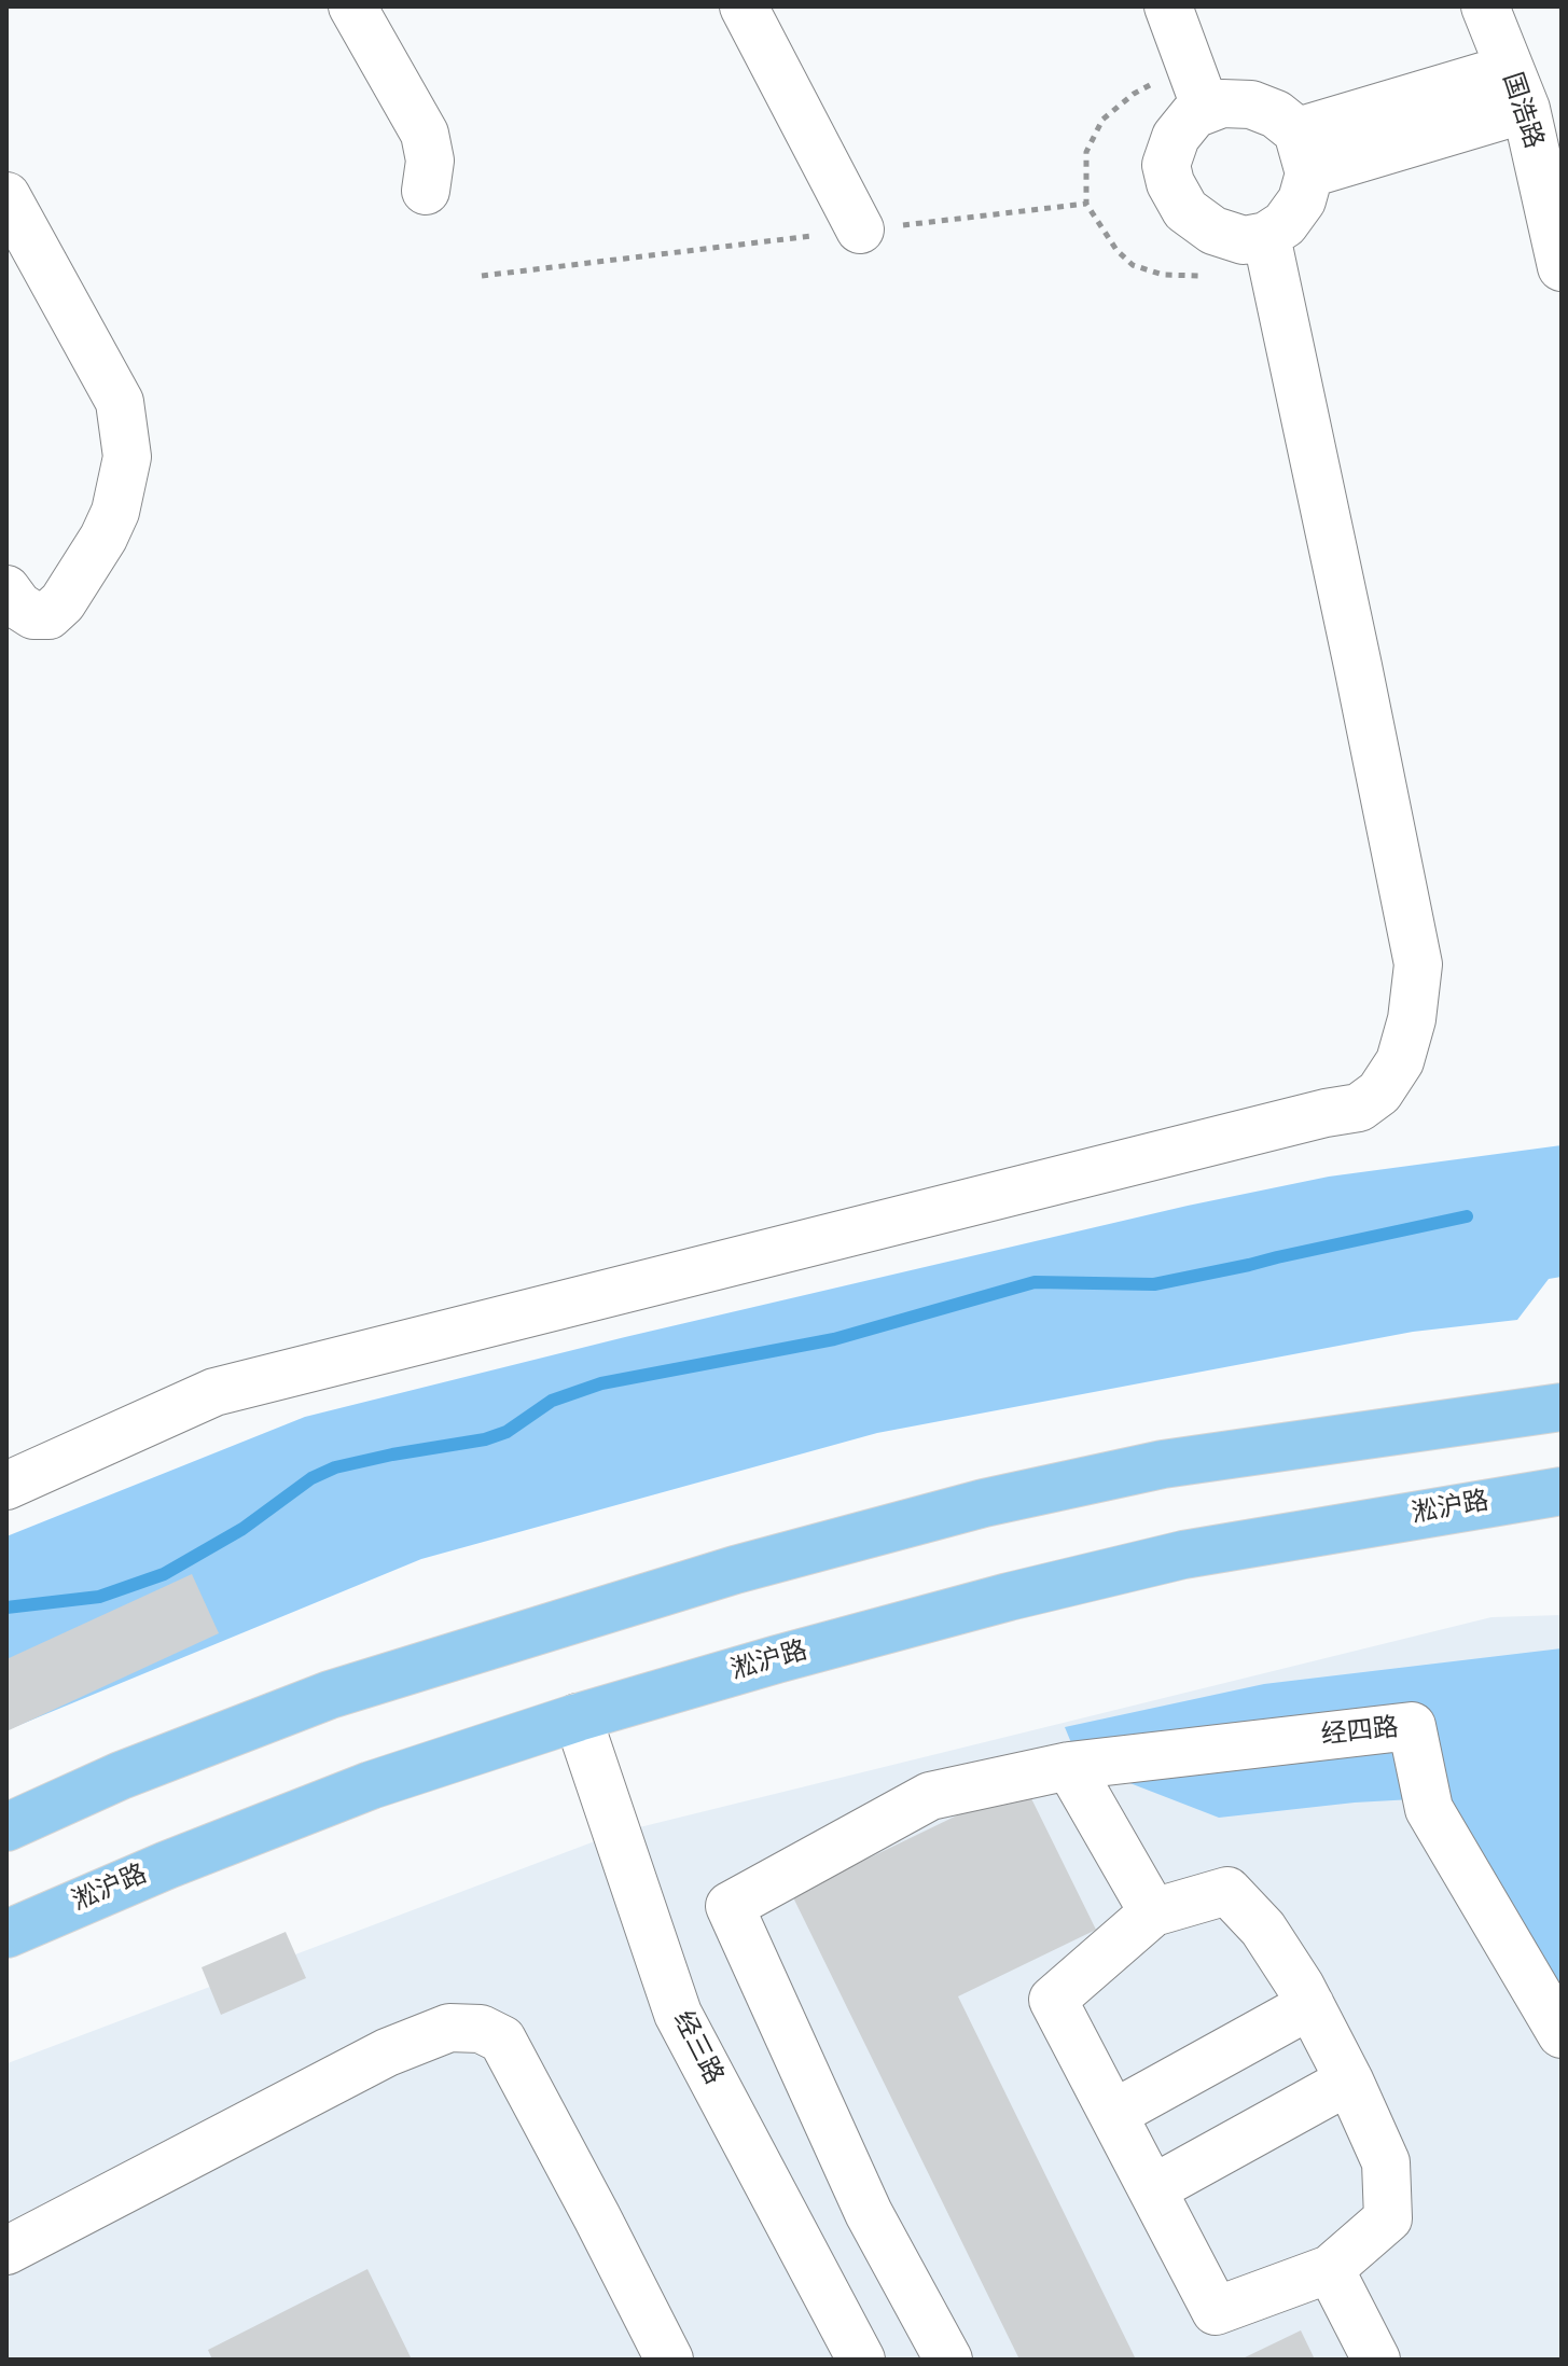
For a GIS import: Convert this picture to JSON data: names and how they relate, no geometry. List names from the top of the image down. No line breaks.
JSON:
{"streets":{"main road":["淞沪路"],"street":["国浩路","经四路","经三路"]},"crossings":[["淞沪路","经三路"]]}
